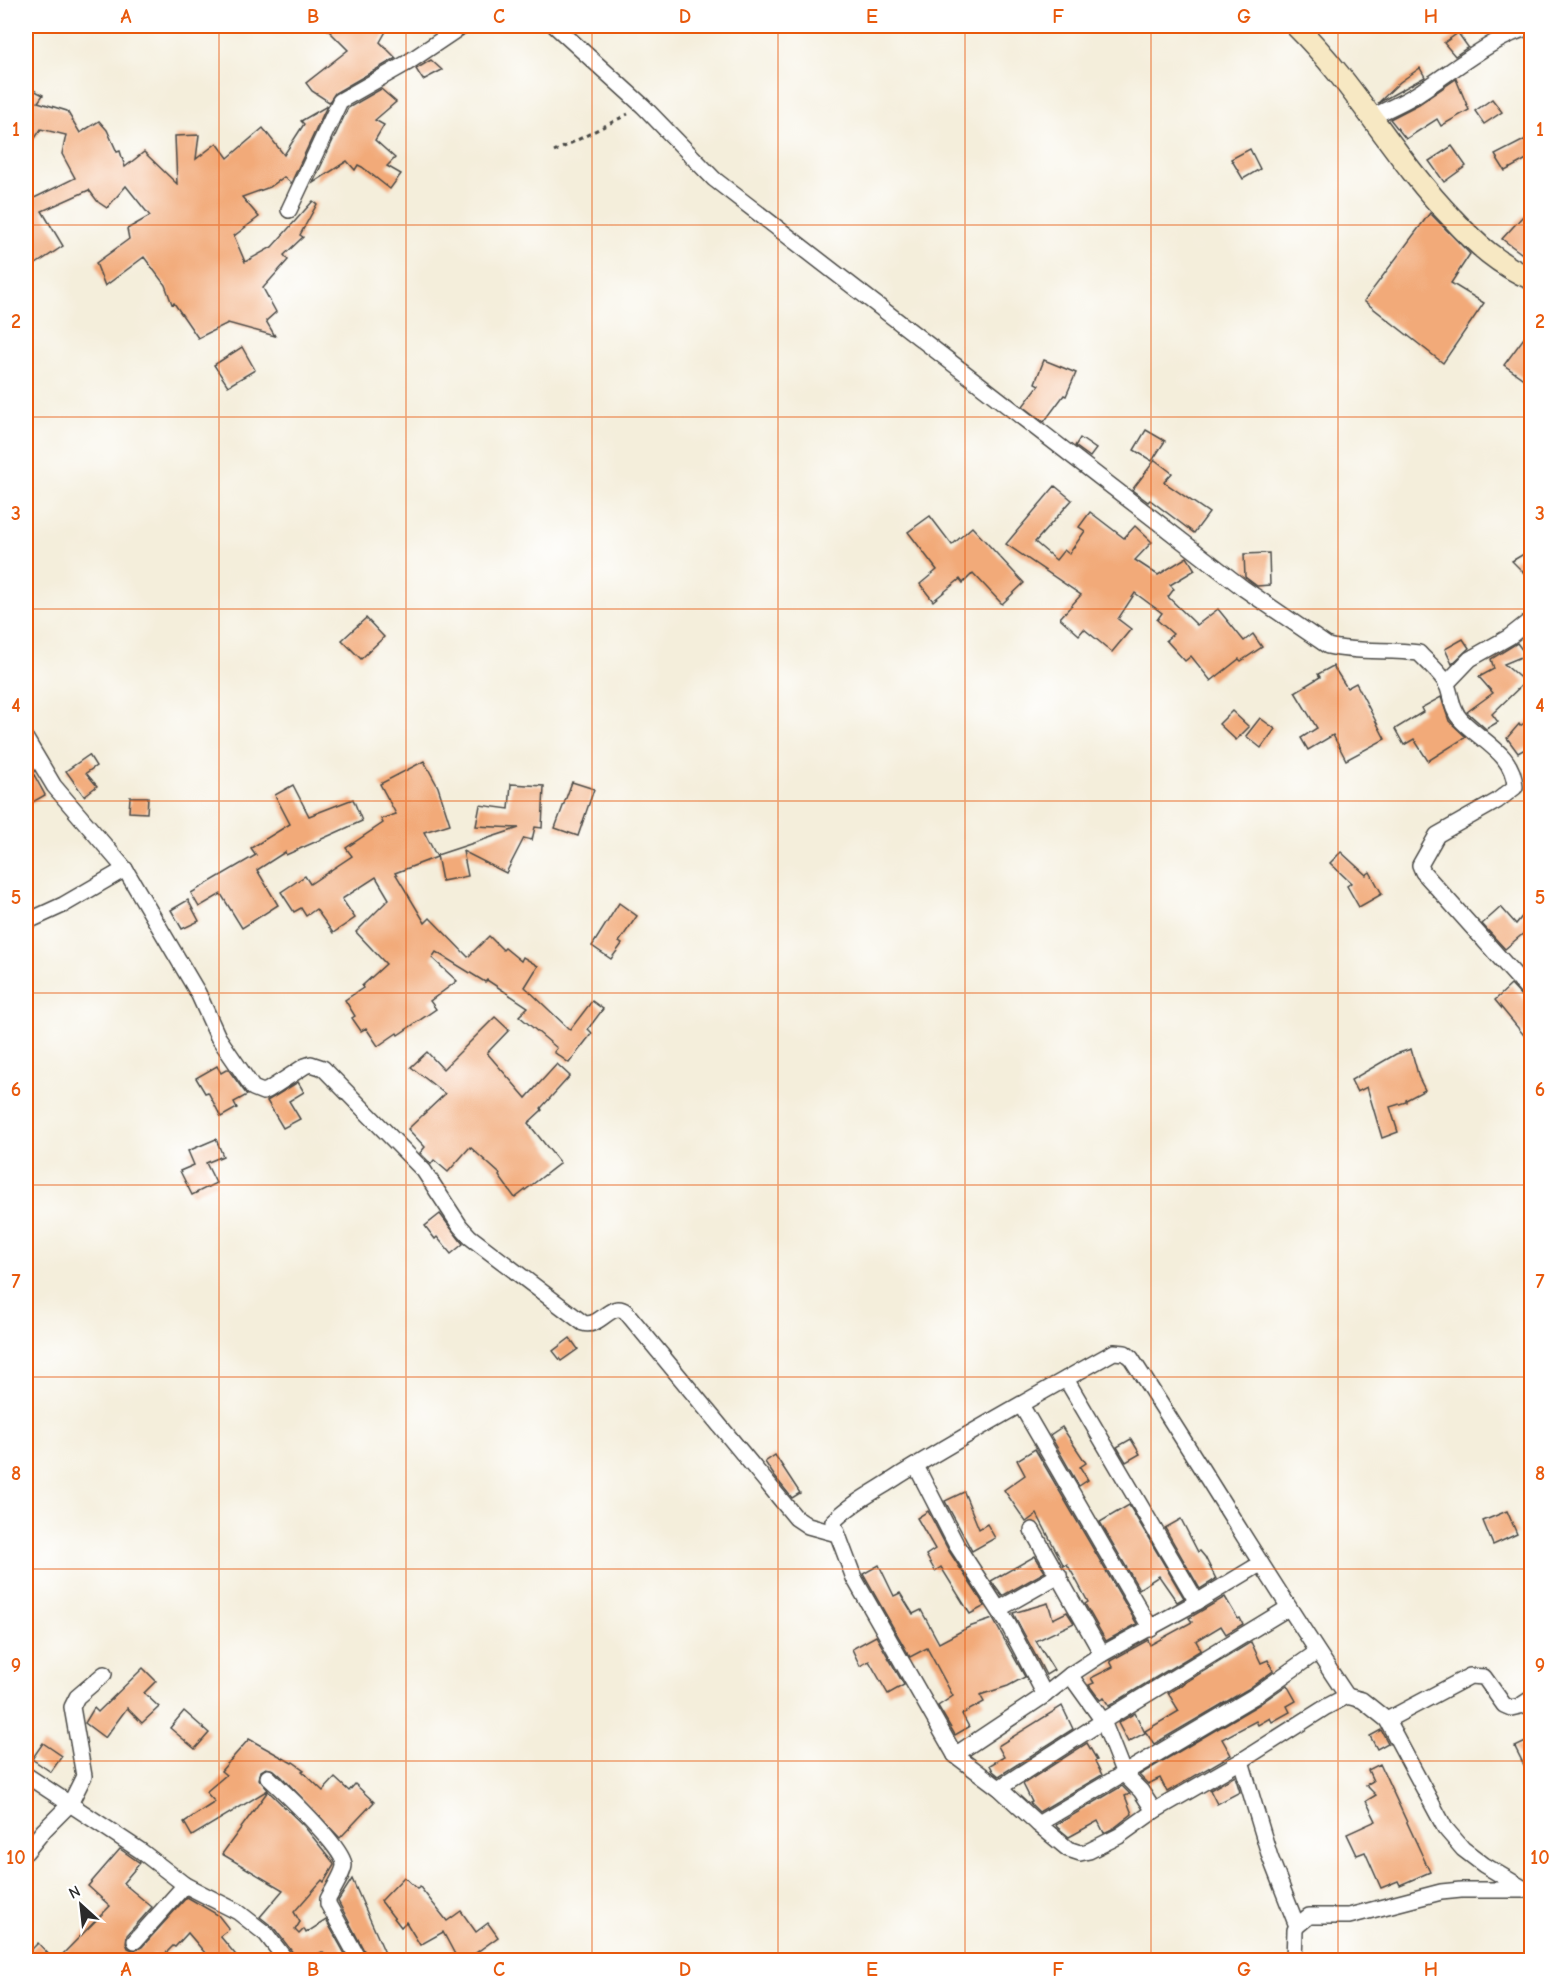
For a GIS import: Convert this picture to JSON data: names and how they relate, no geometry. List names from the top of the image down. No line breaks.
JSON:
{"north":"top left","grid":{"columns":["A","B","C","D","E","F","G","H"],"rows":["1","2","3","4","5","6","7","8","9","10"]}}
